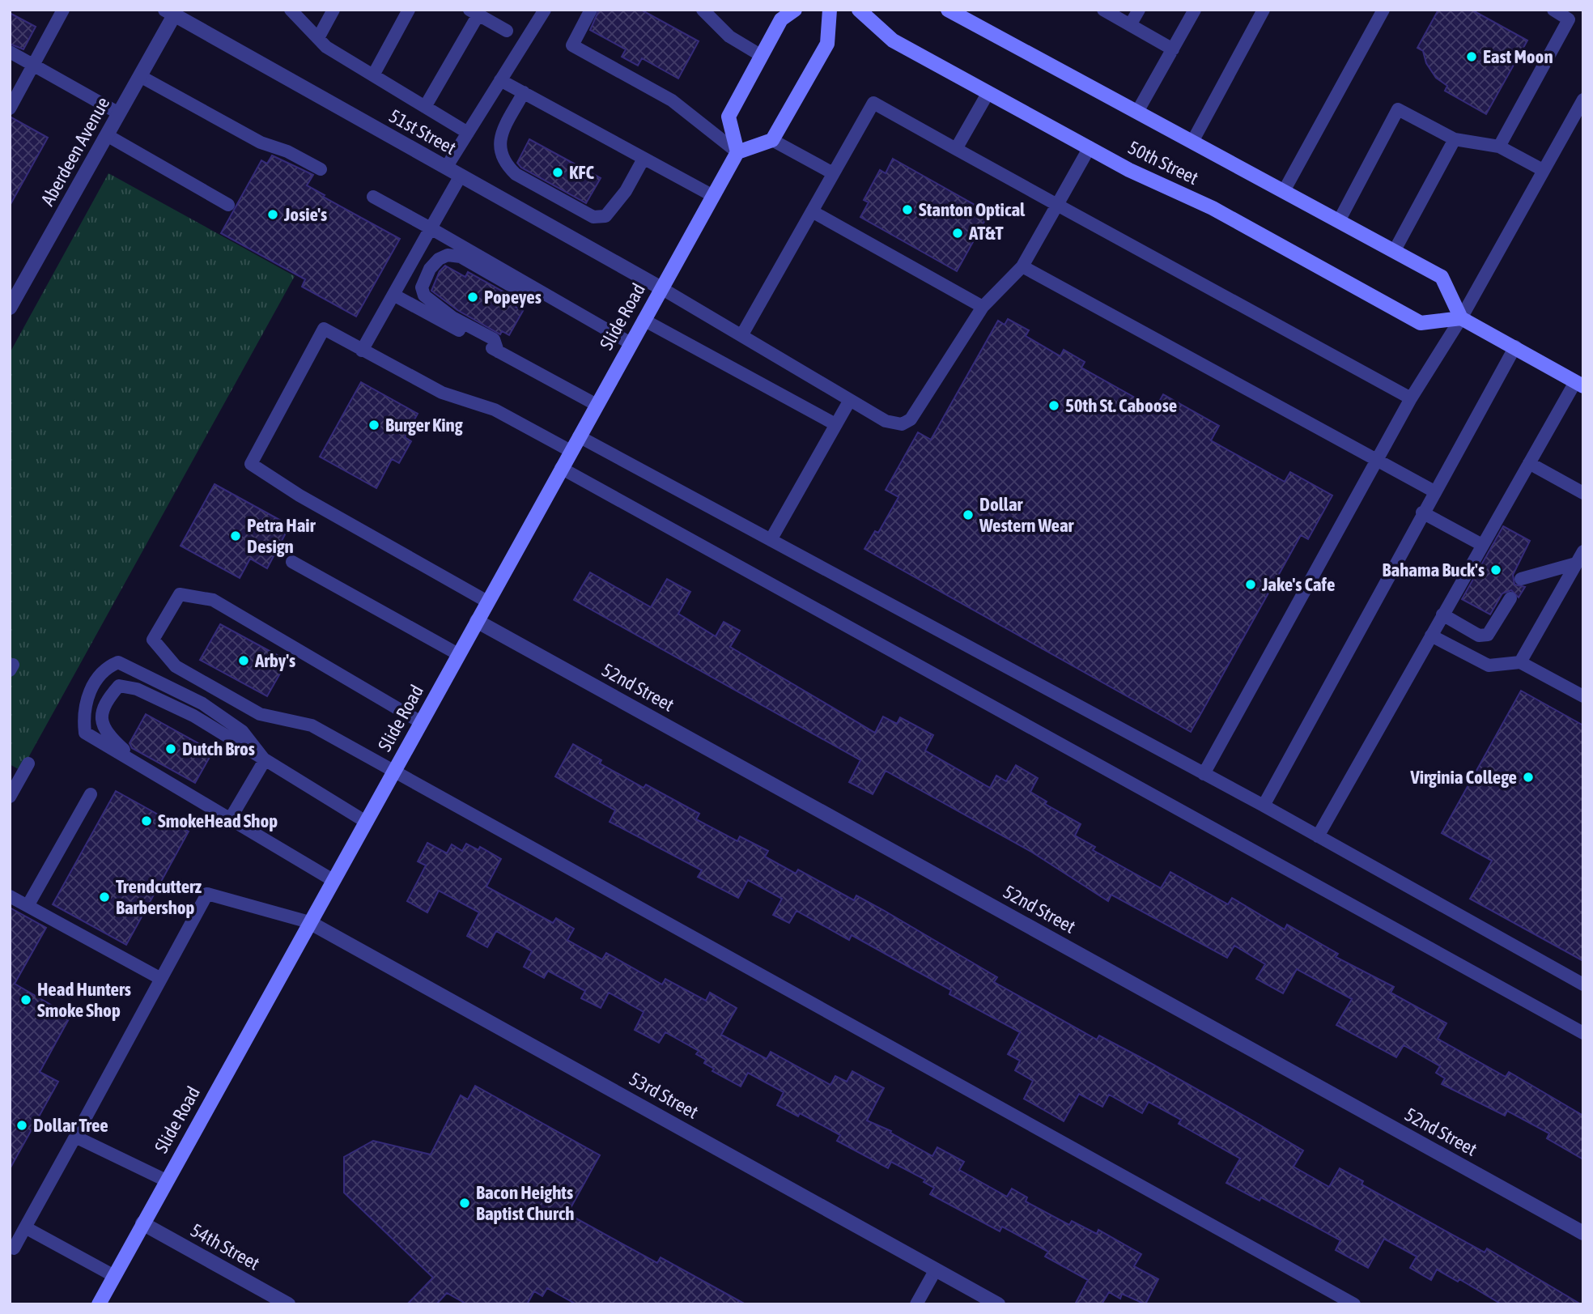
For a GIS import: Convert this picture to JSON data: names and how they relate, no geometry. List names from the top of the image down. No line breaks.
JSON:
{"streets":{"main road":["50th Street","Slide Road"],"street":["51st Street","Aberdeen Avenue","52nd Street","53rd Street","54th Street"]},"crossings":[["51st Street","Aberdeen Avenue"],["51st Street","Slide Road"],["Slide Road","52nd Street"],["Slide Road","53rd Street"],["Slide Road","54th Street"]],"places":["East Moon","KFC","Stanton Optical","Josie's","AT&T","Popeyes","50th St. Caboose","Burger King","Dollar Western Wear","Petra Hair Design","Bahama Buck's","Jake's Cafe","Arby's","Dutch Bros","Virginia College","SmokeHead Shop","Trendcutterz Barbershop","Head Hunters Smoke Shop","Dollar Tree","Bacon Heights Baptist Church"]}
